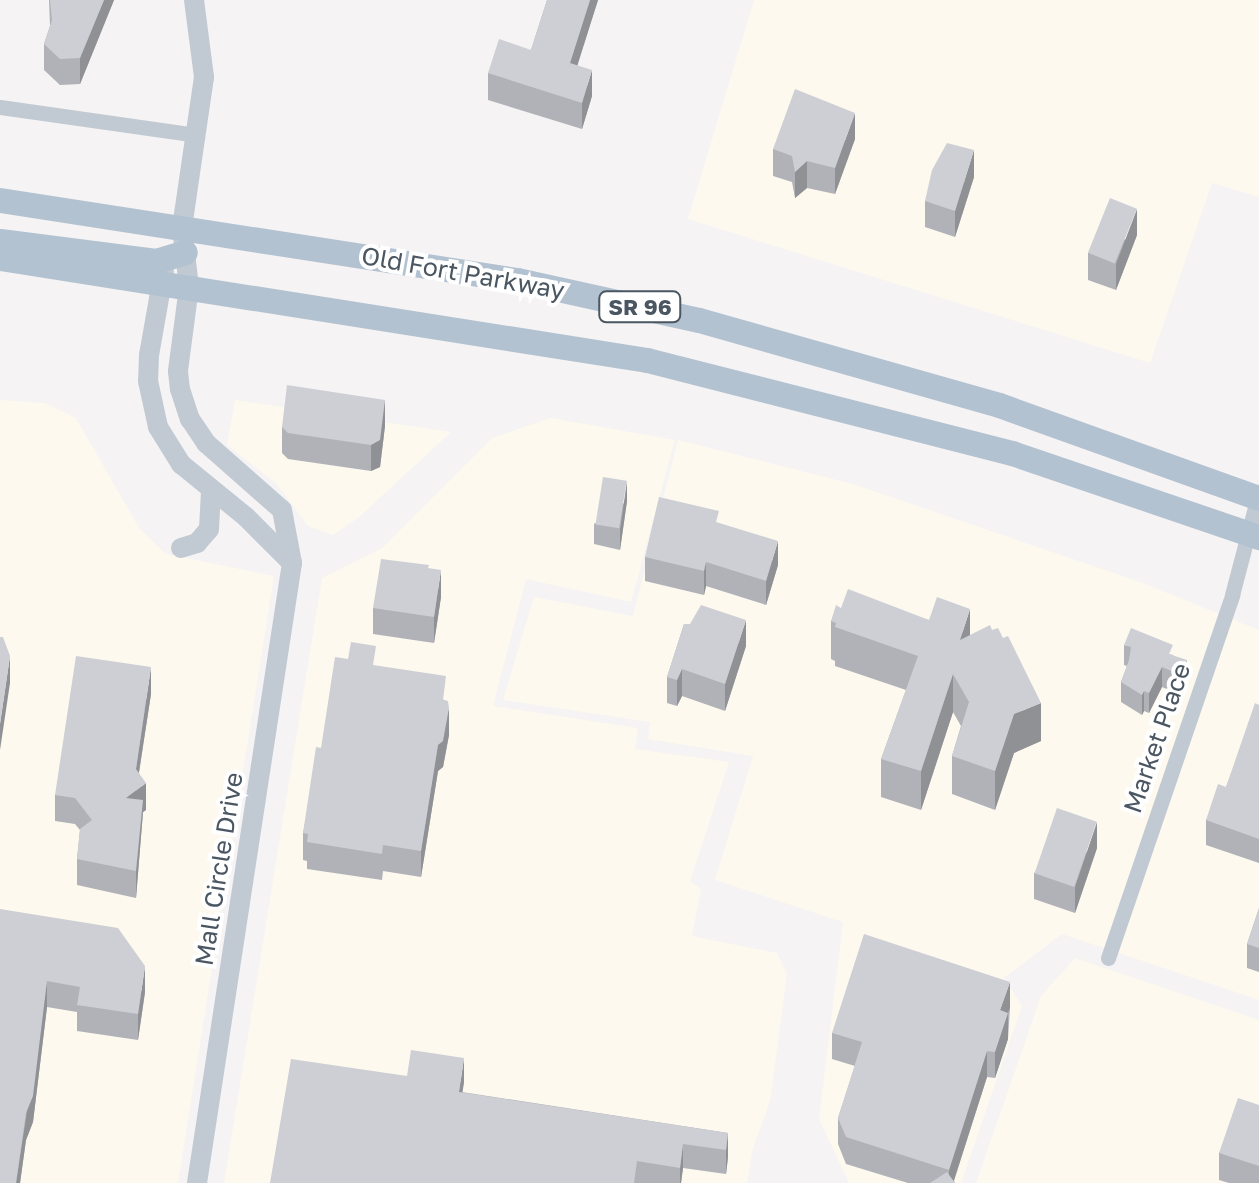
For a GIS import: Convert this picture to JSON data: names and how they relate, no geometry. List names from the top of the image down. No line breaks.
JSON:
{"streets":{"main road":["Old Fort Parkway","SR 96"],"street":["Market Place","Mall Circle Drive"]},"crossings":[["Old Fort Parkway","Market Place"],["Old Fort Parkway","Mall Circle Drive"]]}
